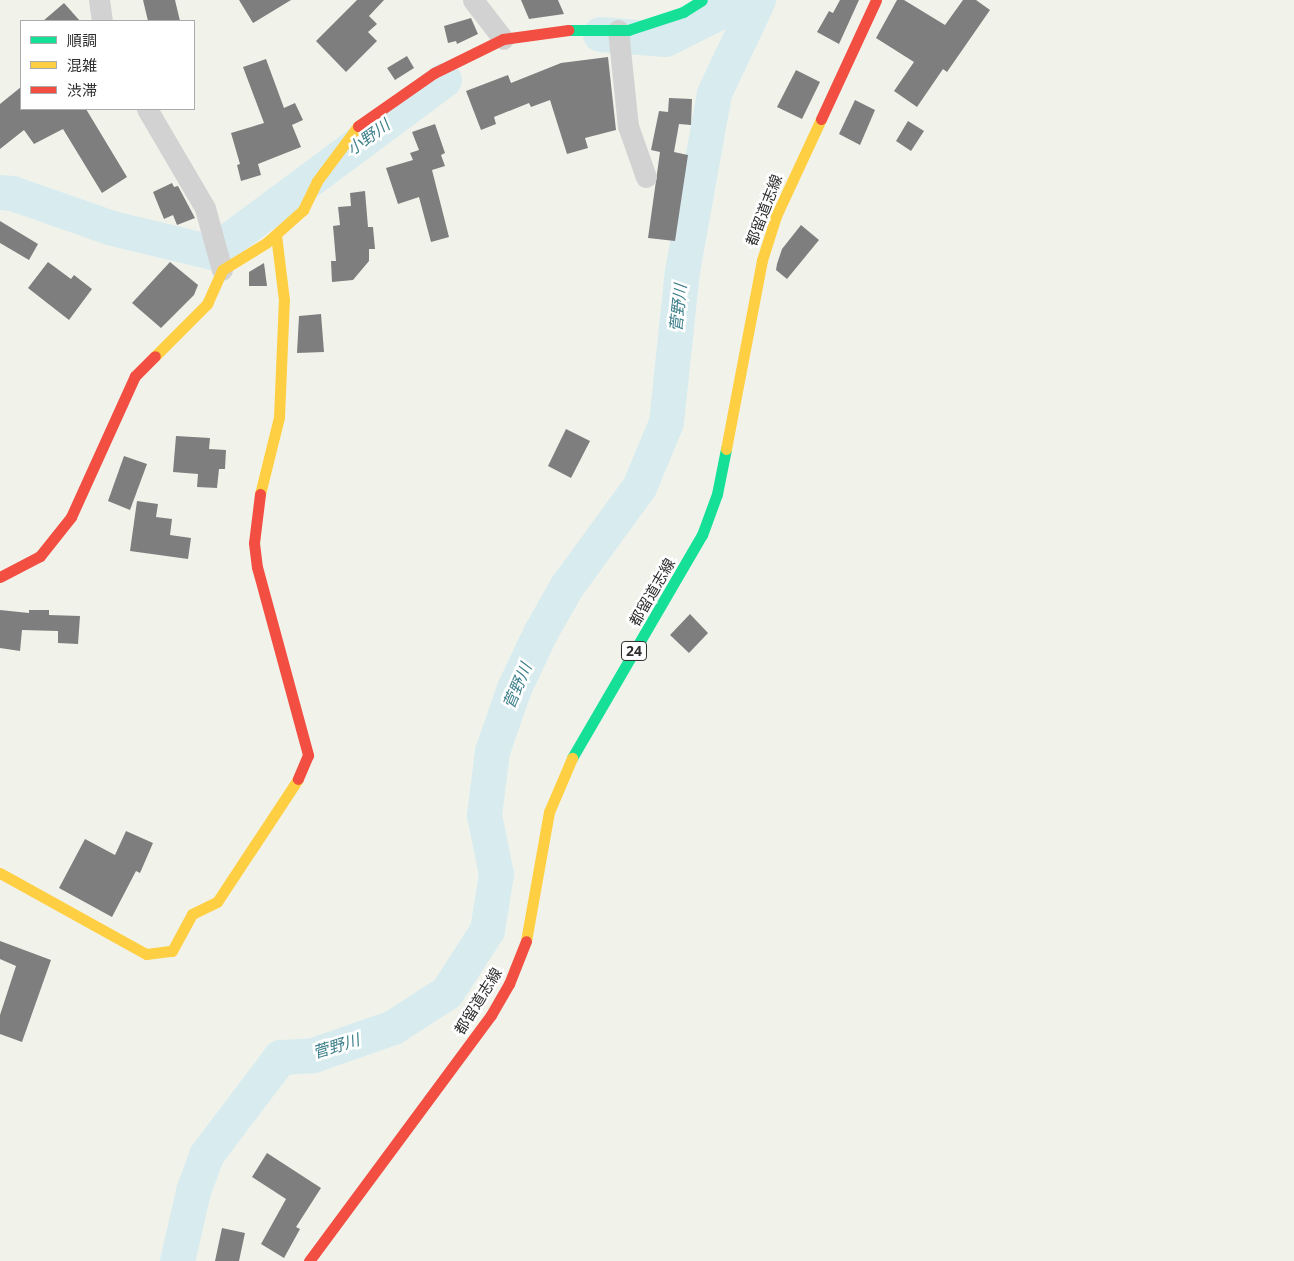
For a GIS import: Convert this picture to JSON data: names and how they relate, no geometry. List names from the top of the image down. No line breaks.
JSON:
{"streets":{"street":["都留道志線","24"]},"water":["小野川","菅野川"],"legend":["順調","混雑","渋滞"]}
